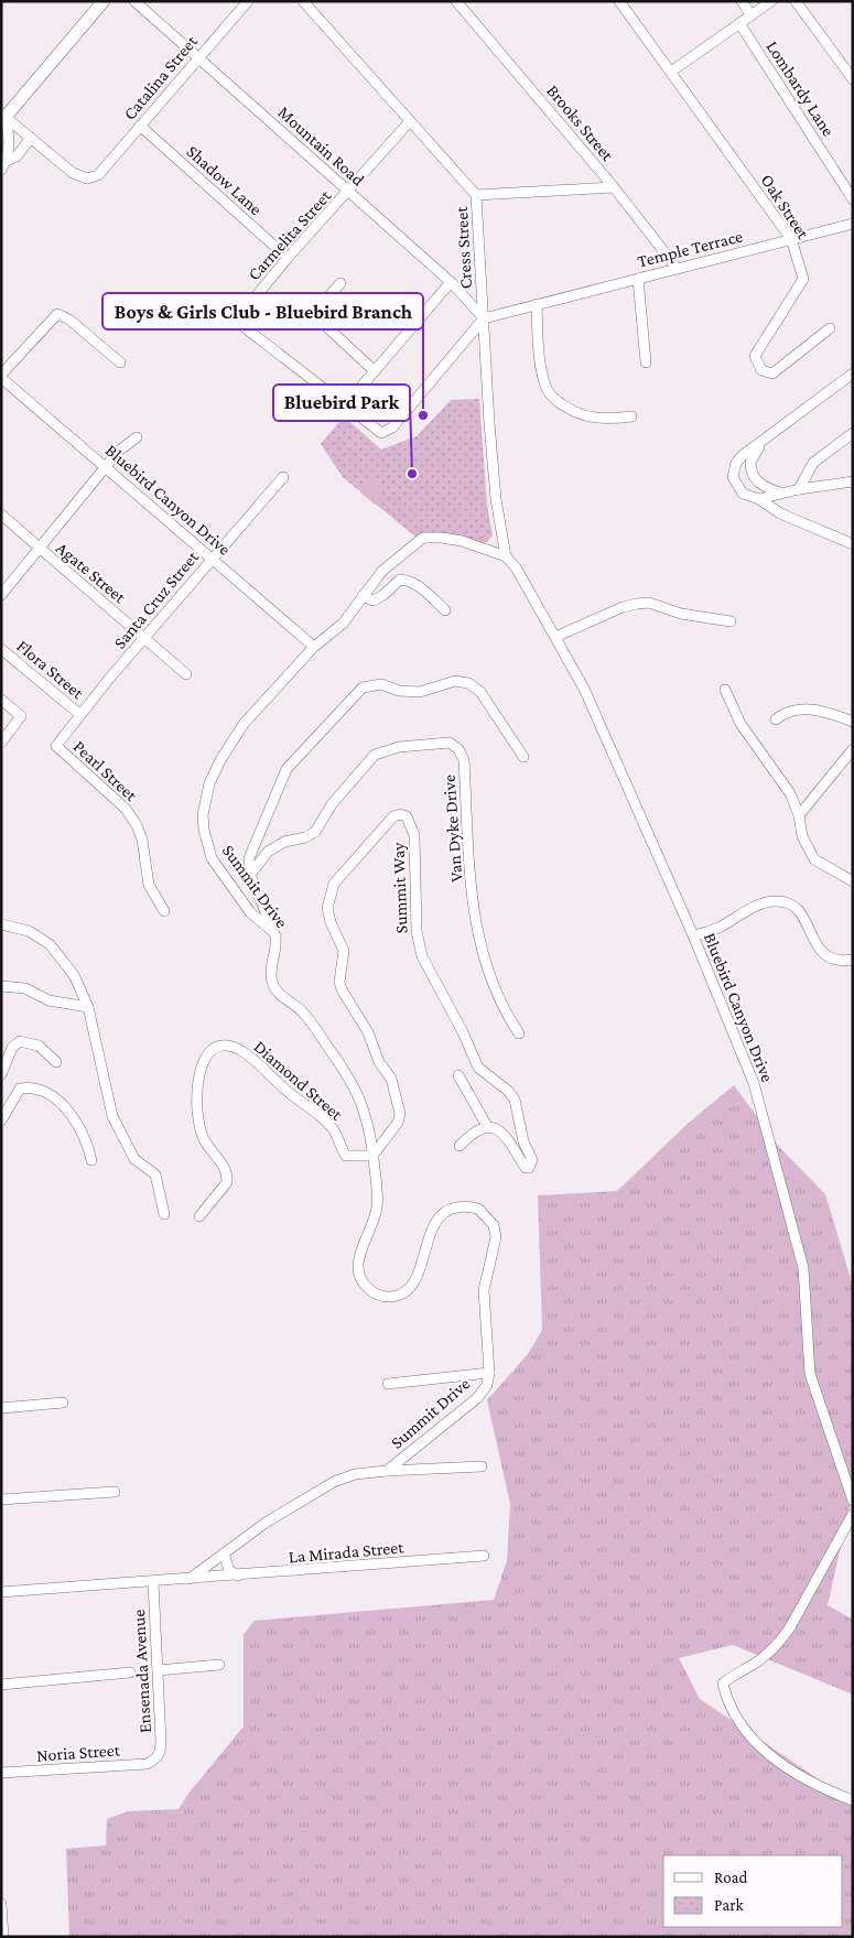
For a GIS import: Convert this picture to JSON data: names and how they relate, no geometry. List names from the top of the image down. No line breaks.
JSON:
{"streets":{"street":["Catalina Street","Lombardy Lane","Brooks Street","Mountain Road","Shadow Lane","Oak Street","Carmelita Street","Cress Street","Temple Terrace","Bluebird Canyon Drive","Agate Street","Santa Cruz Street","Flora Street","Pearl Street","Van Dyke Drive","Summit Drive","Summit Way","Diamond Street","La Mirada Street","Ensenada Avenue","Noria Street"]},"crossings":[["Catalina Street","Mountain Road"],["Catalina Street","Shadow Lane"],["Brooks Street","Temple Terrace"],["Mountain Road","Carmelita Street"],["Mountain Road","Cress Street"],["Mountain Road","Temple Terrace"],["Shadow Lane","Carmelita Street"],["Oak Street","Temple Terrace"],["Carmelita Street","Cress Street"],["Cress Street","Temple Terrace"],["Cress Street","Bluebird Canyon Drive"],["Cress Street","Summit Drive"],["Bluebird Canyon Drive","Santa Cruz Street"],["Bluebird Canyon Drive","Summit Drive"],["Agate Street","Santa Cruz Street"],["Santa Cruz Street","Flora Street"],["Santa Cruz Street","Pearl Street"],["Summit Drive","Summit Way"],["Summit Drive","Diamond Street"],["Summit Drive","La Mirada Street"],["Summit Way","Diamond Street"],["Ensenada Avenue","Noria Street"]],"places":["Boys & Girls Club - Bluebird Branch","Bluebird Park"],"legend":["Road","Park"]}
